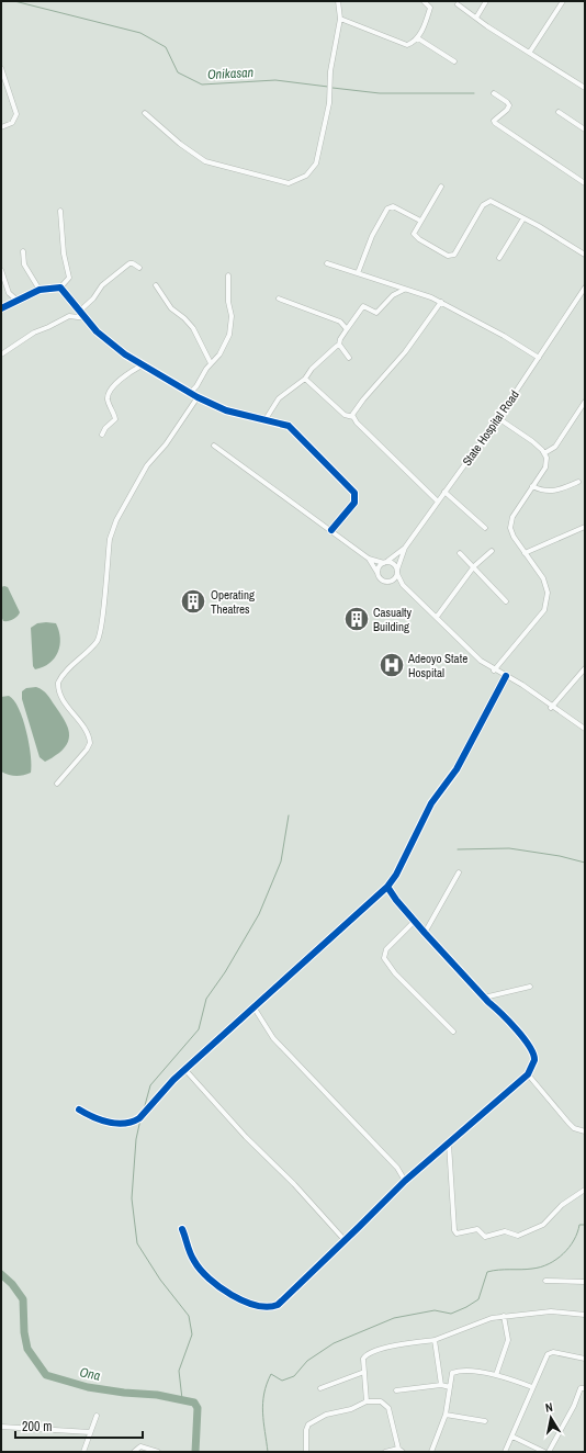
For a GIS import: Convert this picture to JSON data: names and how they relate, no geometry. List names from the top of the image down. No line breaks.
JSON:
{"streets":{"street":["State Hospital Road"]},"water":["Onikasan","Ona"],"places":{"building":["Operating Theatres","Casualty Building"],"hospital":["Adeoyo State Hospital"]},"scale_bar":"200 m","north":"top"}
